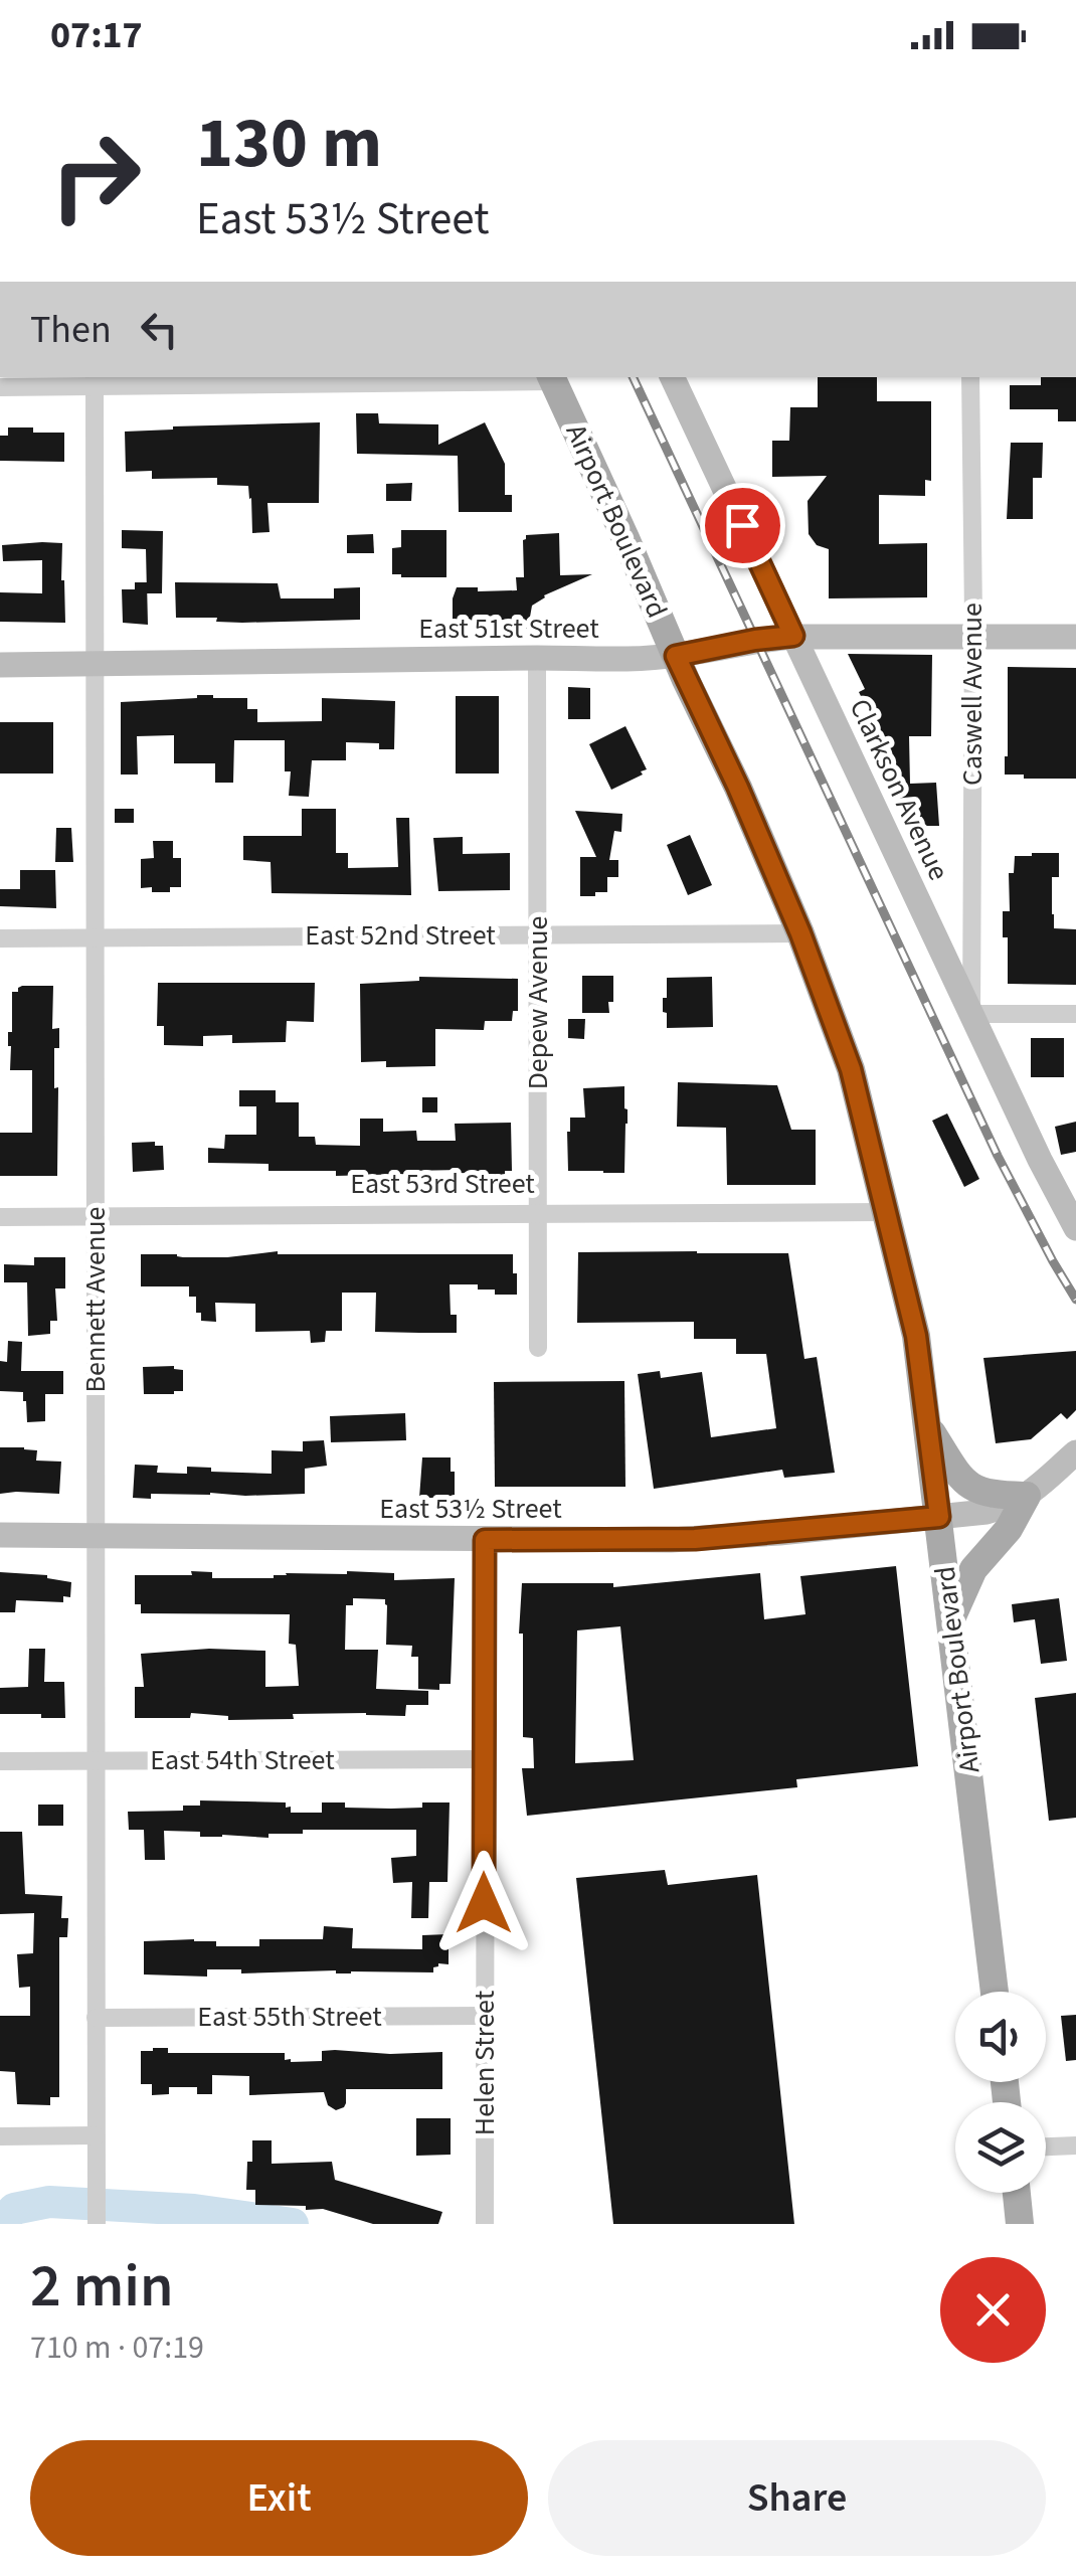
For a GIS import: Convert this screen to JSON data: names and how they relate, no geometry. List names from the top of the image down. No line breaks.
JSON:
{"streets":{"main road":["Airport Boulevard"],"street":["East 51st Street","Caswell Avenue","Clarkson Avenue","East 52nd Street","Depew Avenue","East 53rd Street","Bennett Avenue","East 53½ Street","East 54th Street","East 55th Street","Helen Street"]},"crossings":[["Airport Boulevard","East 51st Street"],["Airport Boulevard","East 52nd Street"],["Airport Boulevard","East 53rd Street"],["Airport Boulevard","East 53½ Street"],["East 51st Street","Caswell Avenue"],["East 51st Street","Clarkson Avenue"],["East 51st Street","Depew Avenue"],["East 51st Street","Bennett Avenue"],["Caswell Avenue","Clarkson Avenue"],["East 52nd Street","Depew Avenue"],["East 52nd Street","Bennett Avenue"],["Depew Avenue","East 53rd Street"],["East 53rd Street","Bennett Avenue"],["Bennett Avenue","East 53½ Street"],["Bennett Avenue","East 54th Street"],["Bennett Avenue","East 55th Street"],["East 53½ Street","Helen Street"],["East 54th Street","Helen Street"],["East 55th Street","Helen Street"]],"page":{"status":"07:17","turn":["130 m","East 53½ Street"],"then":"Then","heading":["2 min","710 m · 07:19"],"buttons":["Exit","Share"]}}
